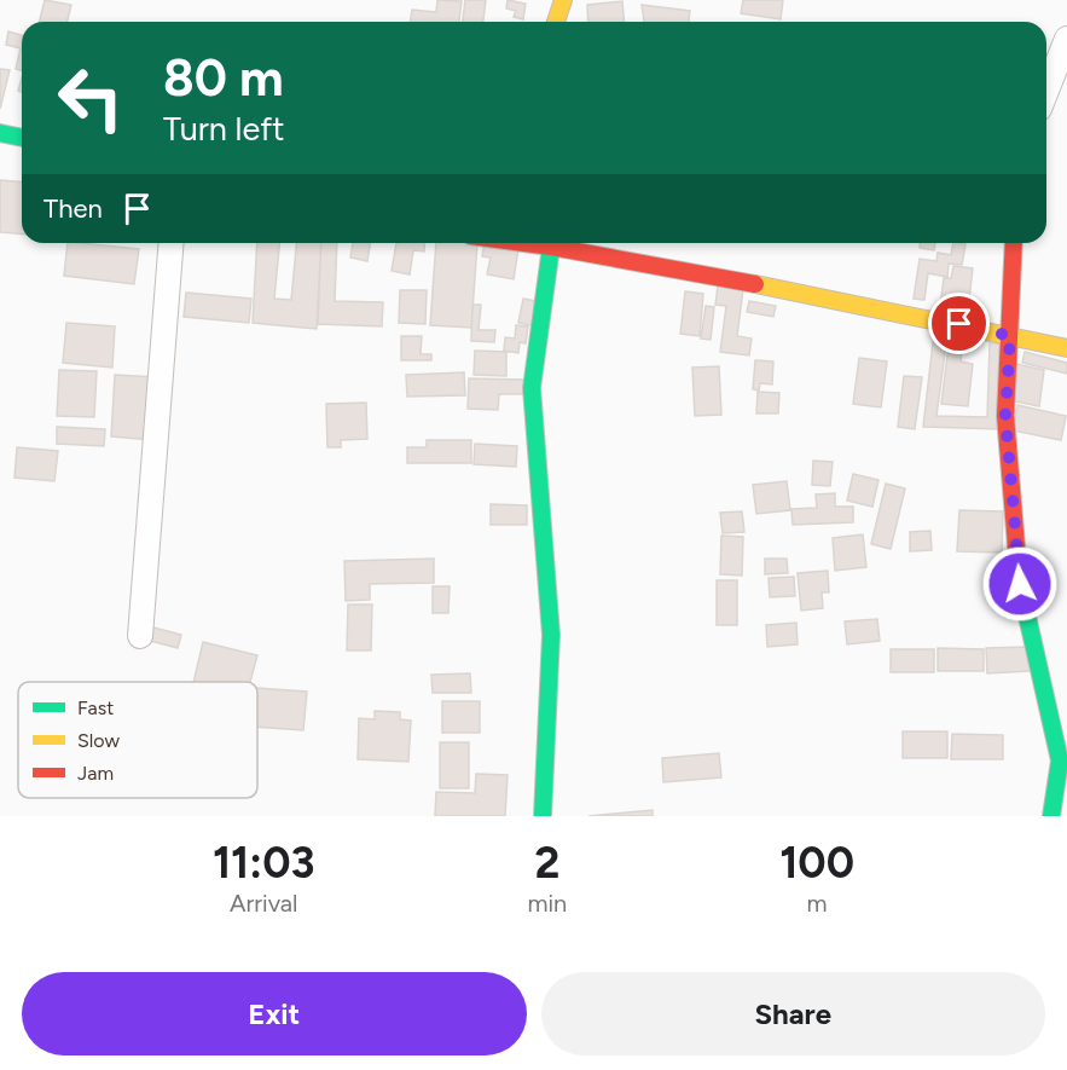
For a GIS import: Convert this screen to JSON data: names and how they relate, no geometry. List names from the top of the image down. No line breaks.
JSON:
{"legend":["Fast","Slow","Jam"],"page":{"turn":["80 m","Turn left"],"then":"Then","eta":["11:03","Arrival","2","min","100","m"],"buttons":["Exit","Share"]}}
